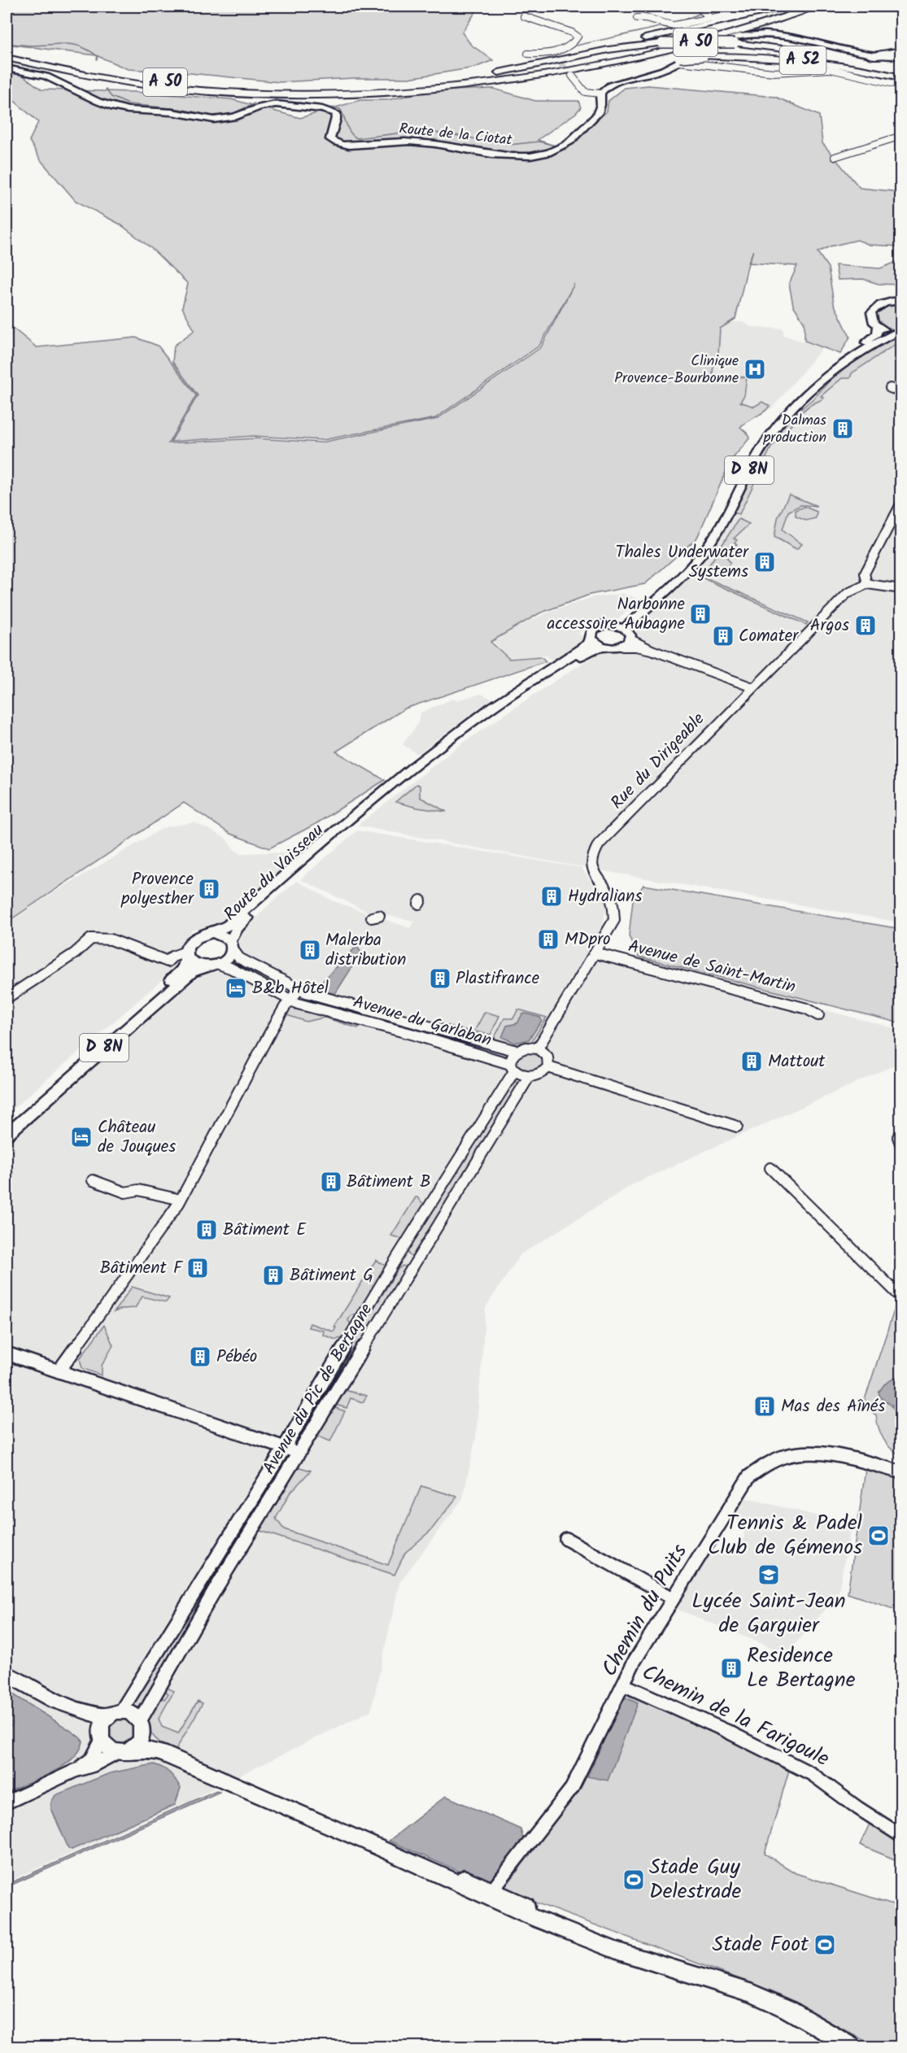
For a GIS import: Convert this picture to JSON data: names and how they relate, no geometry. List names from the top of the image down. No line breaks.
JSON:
{"streets":{"highway":["A 50","A 52"],"main road":["Route de la Ciotat","D 8N","Route du Vaisseau"],"street":["Rue du Dirigeable","Avenue de Saint-Martin","Avenue du Garlaban","Avenue du Pic de Bertagne","Chemin du Puits","Chemin de la Farigoule"]},"crossings":[["A 50","A 52"],["D 8N","Route du Vaisseau"],["D 8N","Avenue du Garlaban"],["Rue du Dirigeable","Avenue de Saint-Martin"],["Route du Vaisseau","Avenue du Garlaban"],["Avenue du Garlaban","Avenue du Pic de Bertagne"],["Chemin du Puits","Chemin de la Farigoule"]],"places":{"hospital":["Clinique Provence-Bourbonne"],"building":["Dalmas production","Thales Underwater Systems","Narbonne accessoire Aubagne","Argos","Comater","Provence polyesther","Hydralians","MDpro","Malerba distribution","Plastifrance","Mattout","Bâtiment B","Bâtiment E","Bâtiment F","Bâtiment G","Pébéo","Mas des Aînés","Residence Le Bertagne"],"hotel":["B&b Hôtel","Château de Jouques"],"sports":["Tennis & Padel Club de Gémenos","Stade Guy Delestrade","Stade Foot"],"school or university":["Lycée Saint-Jean de Garguier"]}}
